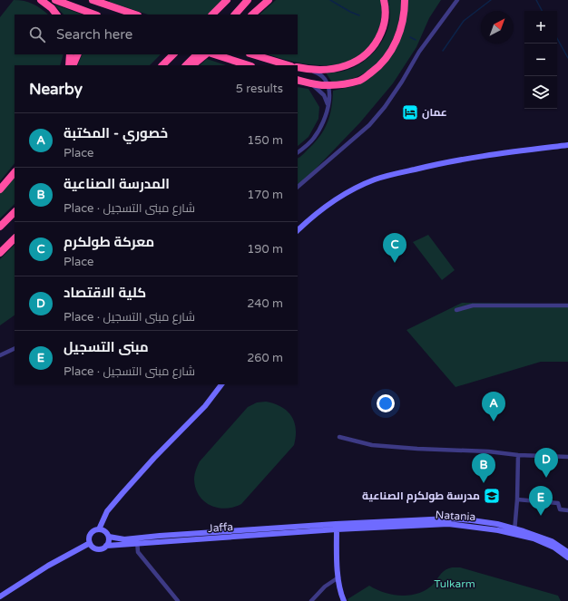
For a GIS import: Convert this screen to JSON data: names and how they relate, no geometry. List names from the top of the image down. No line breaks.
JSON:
{"streets":{"street":["Natania","Jaffa"]},"crossings":[["Natania","Jaffa"]],"parks":["Tulkarm"],"places":{"hotel":["عمان"],"school or university":["مدرسة طولكرم الصناعية"]},"north":"top right","page":{"map_buttons":["+","−"],"search":"Search here","heading":["Nearby","5 results"],"list":[{"mark":"A","name":"خصوري - المكتبة","note":"Place","value":"150 m"},{"mark":"B","name":"المدرسة الصناعية","note":"Place · شارع مبنى التسجيل","value":"170 m"},{"mark":"C","name":"معركة طولكرم","note":"Place","value":"190 m"},{"mark":"D","name":"كلية الاقتصاد","note":"Place · شارع مبنى التسجيل","value":"240 m"},{"mark":"E","name":"مبنى التسجيل","note":"Place · شارع مبنى التسجيل","value":"260 m"}],"pins":["C","A","D","B","E"]}}
